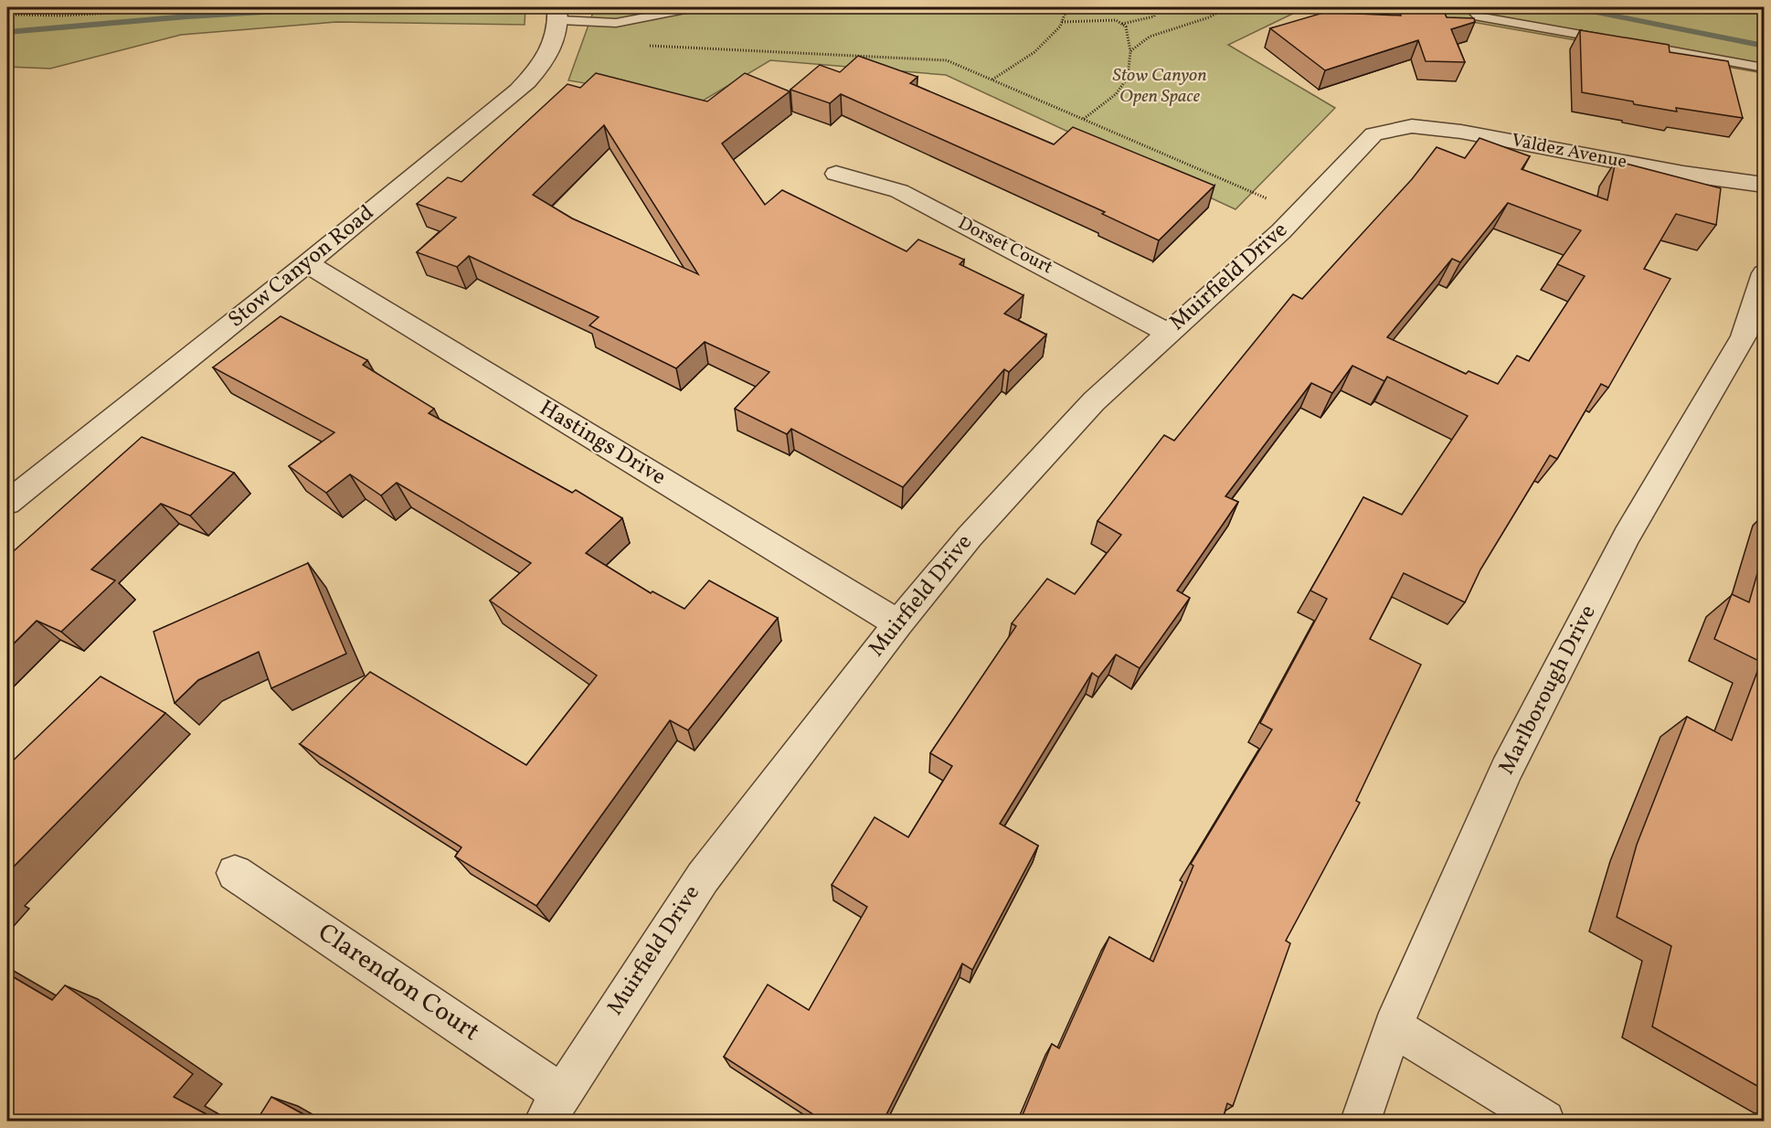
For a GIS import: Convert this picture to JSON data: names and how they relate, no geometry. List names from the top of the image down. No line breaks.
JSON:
{"streets":{"street":["Valdez Avenue","Dorset Court","Stow Canyon Road","Muirfield Drive","Hastings Drive","Marlborough Drive","Clarendon Court"]},"crossings":[["Valdez Avenue","Muirfield Drive"],["Dorset Court","Muirfield Drive"],["Stow Canyon Road","Hastings Drive"],["Muirfield Drive","Hastings Drive"],["Muirfield Drive","Clarendon Court"]],"parks":["Stow Canyon Open Space"]}
